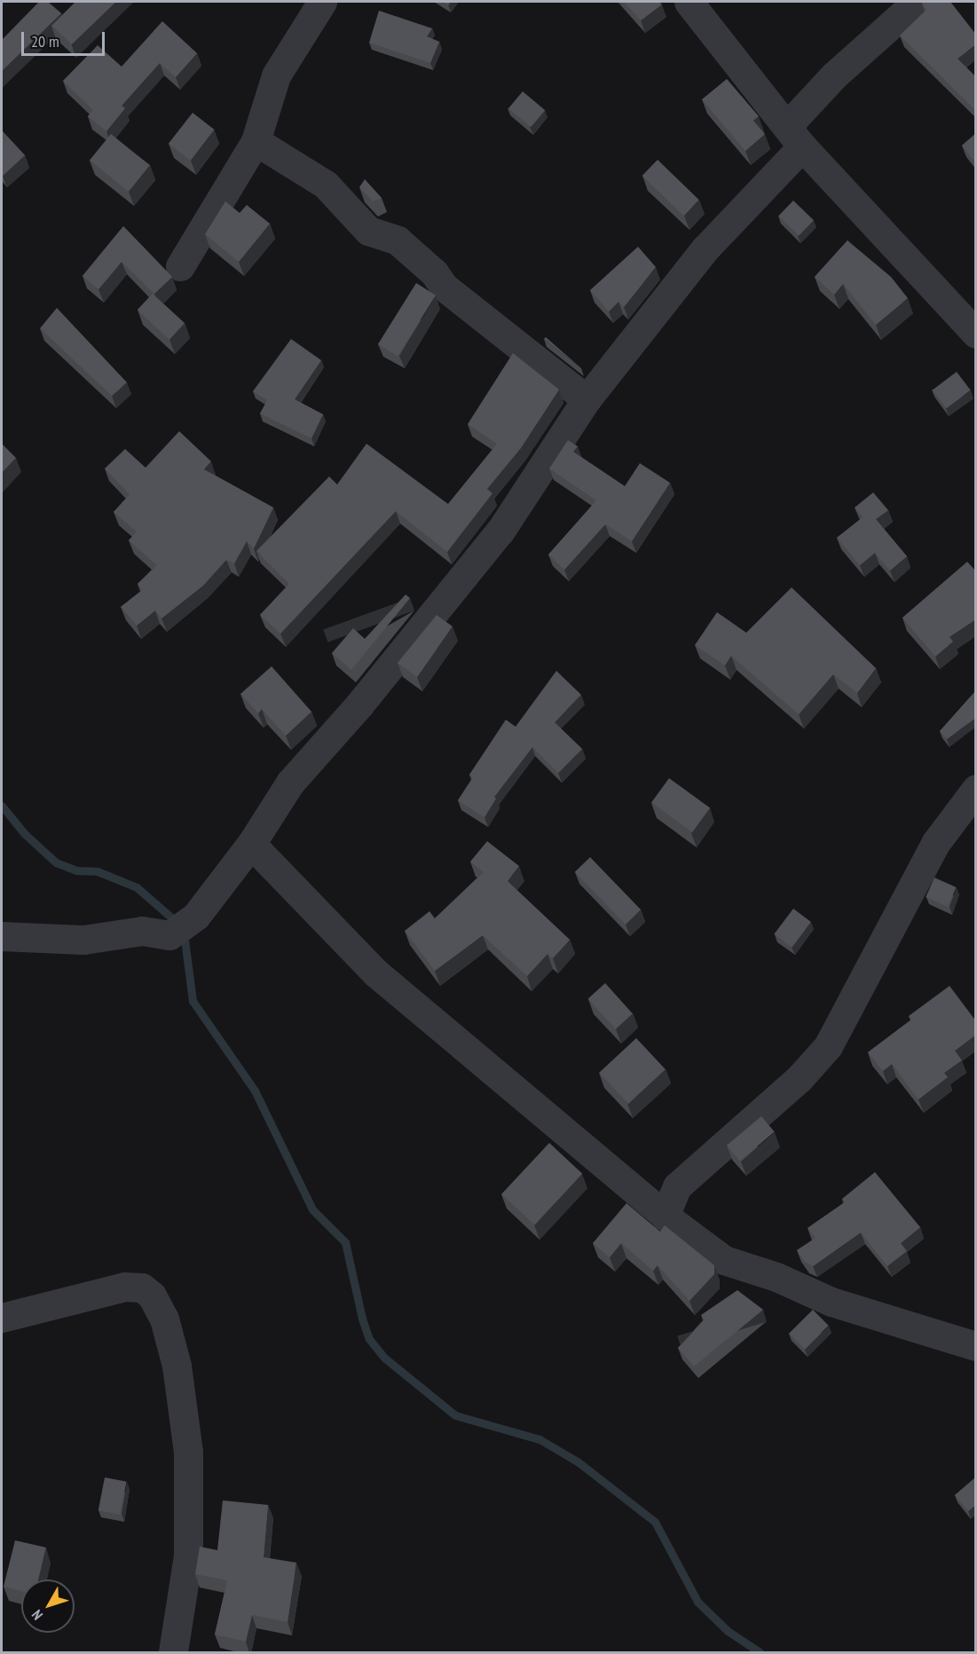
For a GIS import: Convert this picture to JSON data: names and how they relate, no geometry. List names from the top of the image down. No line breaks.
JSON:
{"scale_bar":"20 m","north":"bottom left"}
